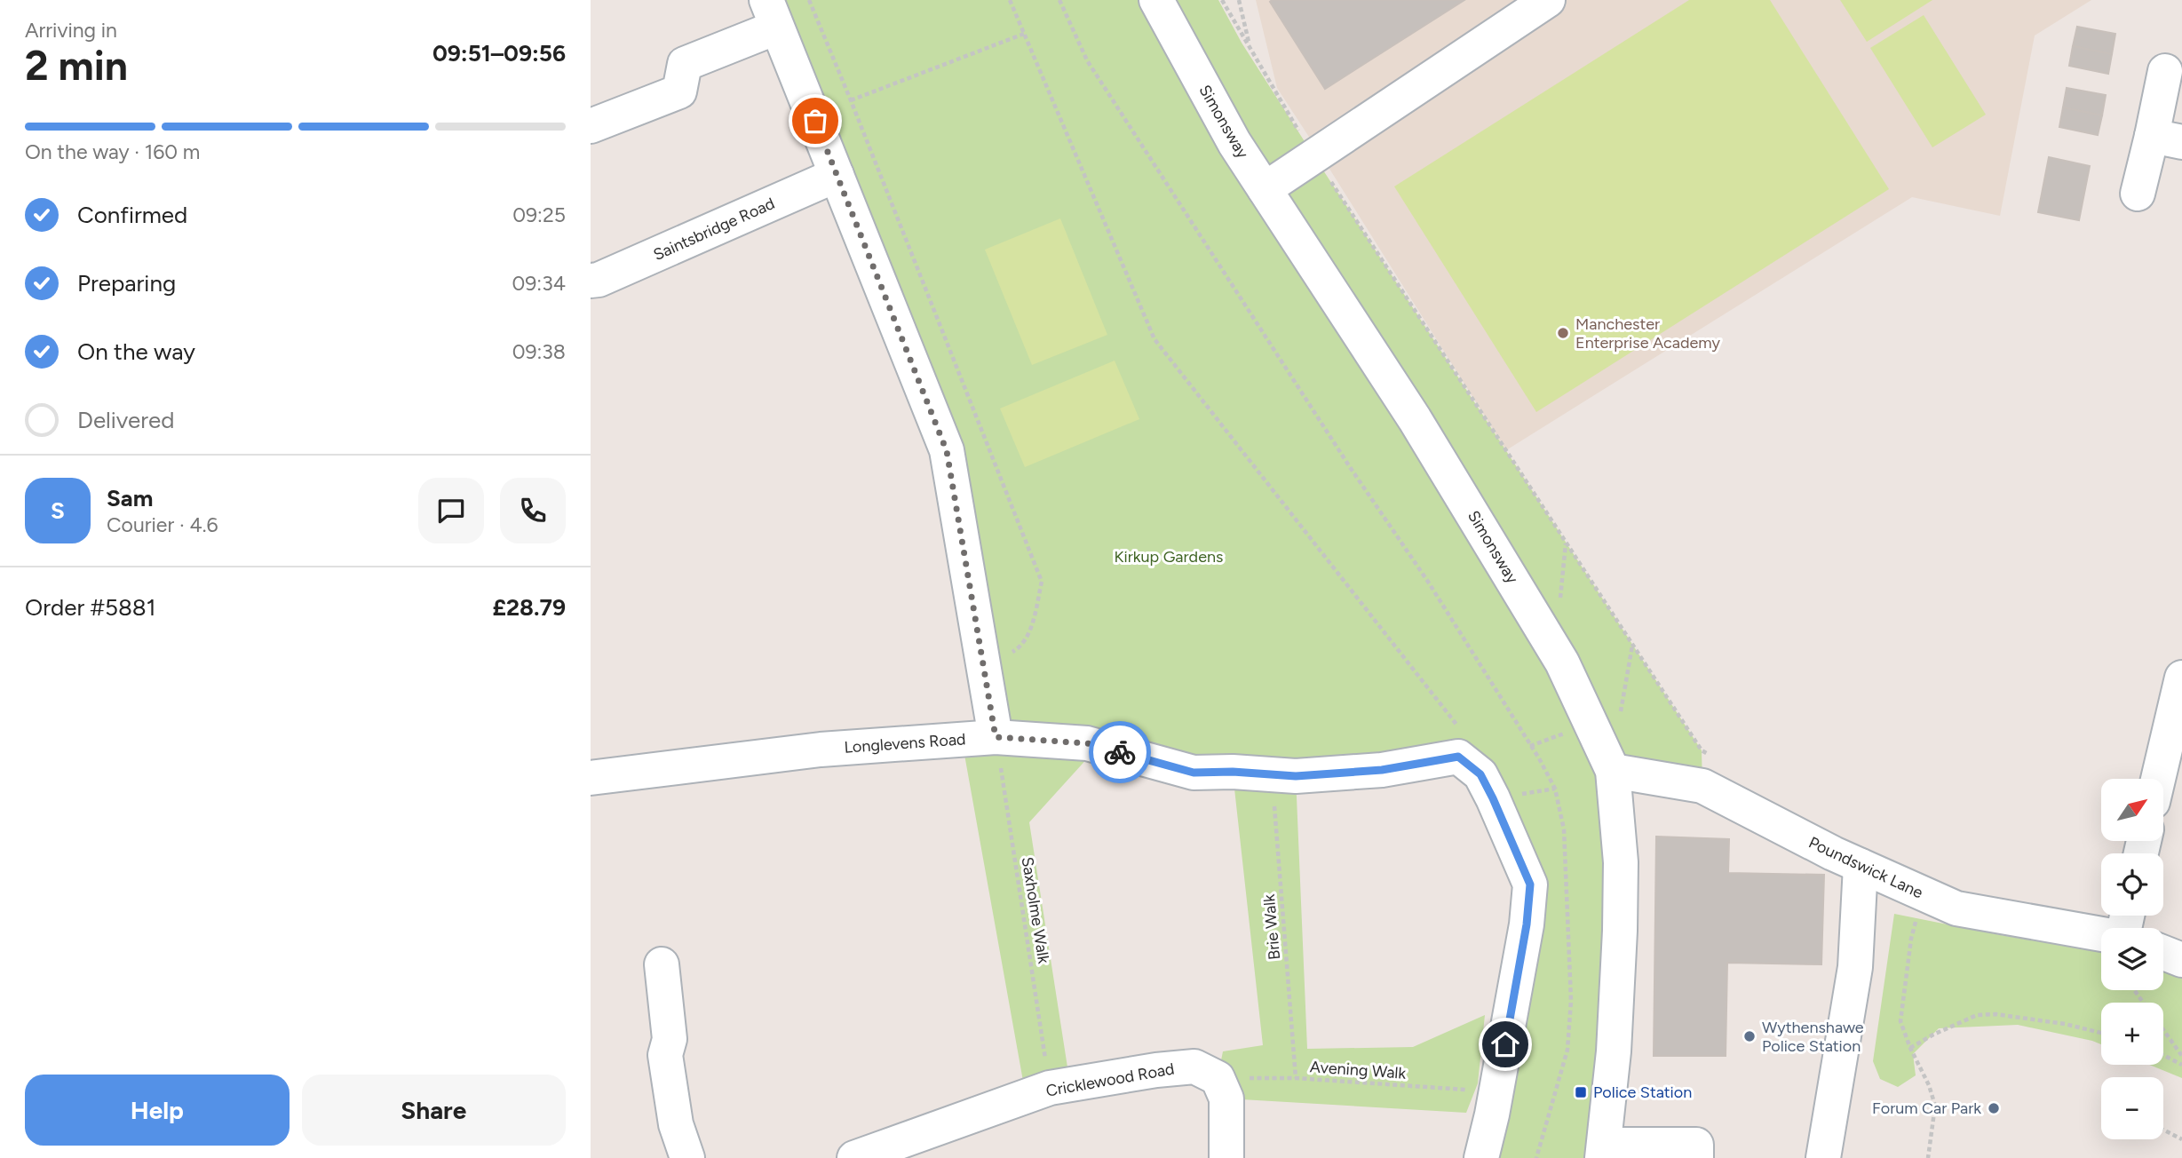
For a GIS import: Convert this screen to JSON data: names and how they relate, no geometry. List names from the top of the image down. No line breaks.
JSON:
{"streets":{"street":["Simonsway","Saintsbridge Road","Longlevens Road","Poundswick Lane","Cricklewood Road"],"path":["Saxholme Walk","Brie Walk","Avening Walk"]},"crossings":[["Simonsway","Poundswick Lane"],["Longlevens Road","Saxholme Walk"],["Longlevens Road","Brie Walk"],["Saxholme Walk","Cricklewood Road"],["Brie Walk","Avening Walk"],["Avening Walk","Cricklewood Road"]],"parks":["Kirkup Gardens"],"places":{"other":["Manchester Enterprise Academy","Wythenshawe Police Station","Forum Car Park"],"transit":["Police Station"]},"north":"top right","page":{"heading":["2 min","Arriving in","09:51–09:56"],"panel":["Sam","Courier · 4.6","Order #5881","£28.79"],"bar":"On the way · 160 m","list":[["Confirmed","09:25"],["Preparing","09:34"],["On the way","09:38"],"Delivered"],"round":"S","map_buttons":["+","−"],"buttons":["Help","Share"]}}
